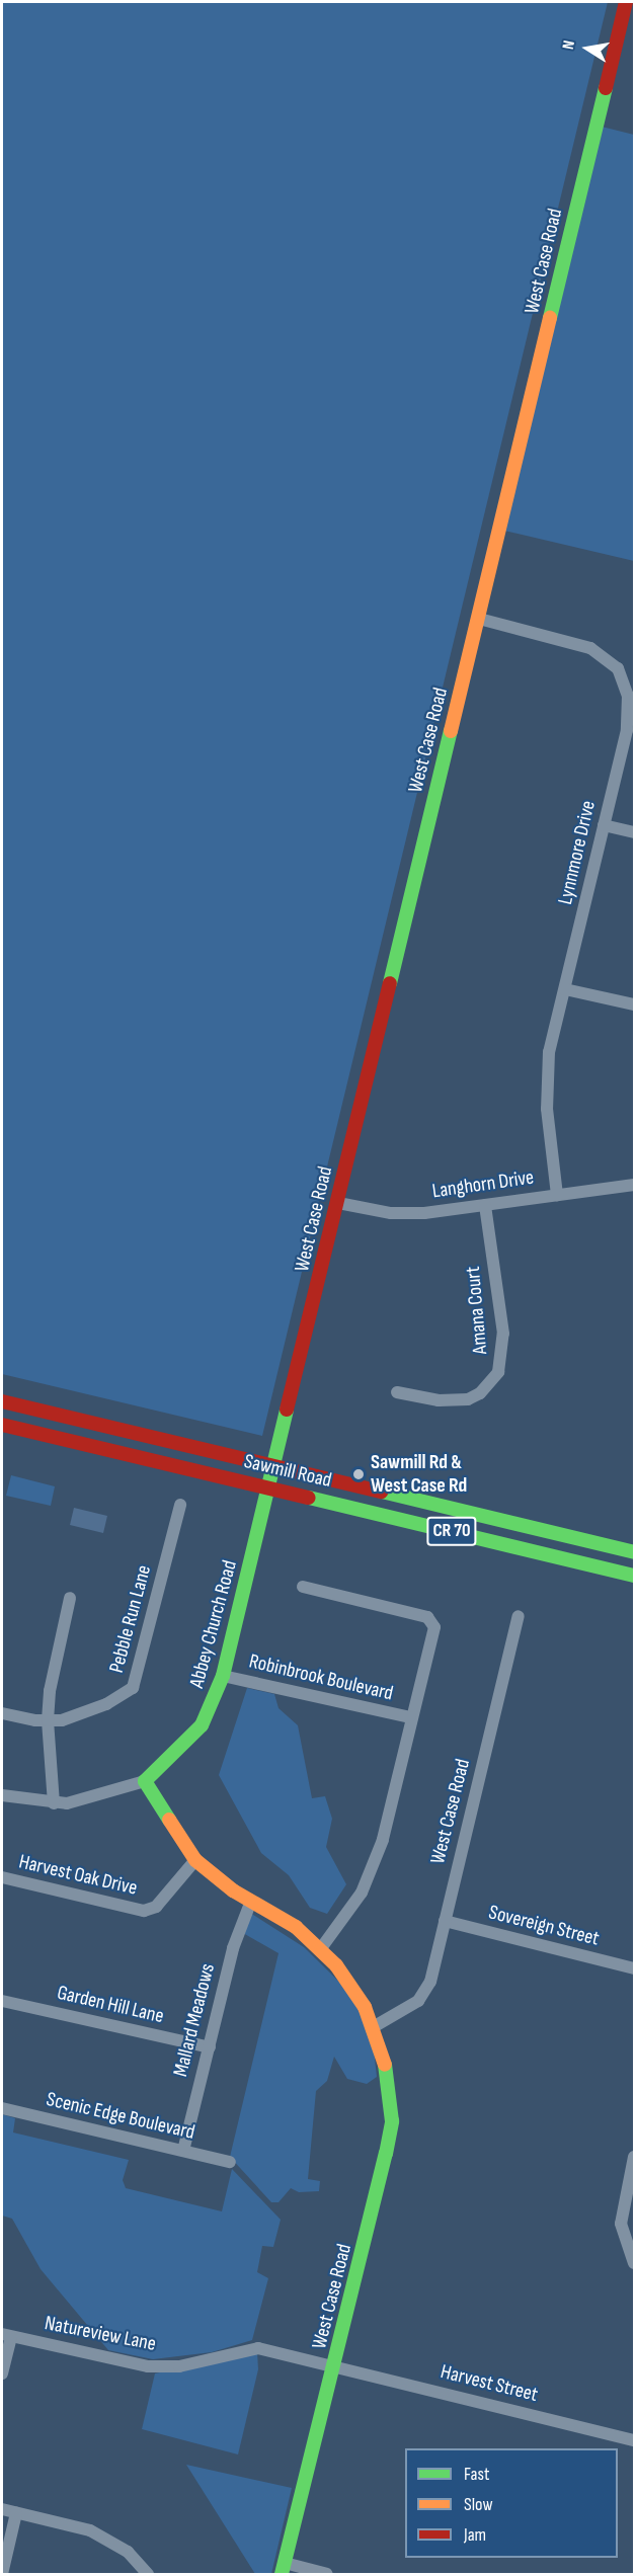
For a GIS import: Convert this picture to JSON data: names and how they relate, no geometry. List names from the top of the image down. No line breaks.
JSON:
{"streets":{"main road":["West Case Road","Sawmill Road","CR 70","Abbey Church Road"],"street":["Lynnmore Drive","Langhorn Drive","Amana Court","Pebble Run Lane","Robinbrook Boulevard","Harvest Oak Drive","Sovereign Street","Garden Hill Lane","Mallard Meadows","Scenic Edge Boulevard","Natureview Lane","Harvest Street"]},"crossings":[["West Case Road","Lynnmore Drive"],["West Case Road","Langhorn Drive"],["West Case Road","Sawmill Road"],["West Case Road","Abbey Church Road"],["West Case Road","Robinbrook Boulevard"],["West Case Road","Harvest Oak Drive"],["West Case Road","Sovereign Street"],["West Case Road","Mallard Meadows"],["West Case Road","Natureview Lane"],["West Case Road","Harvest Street"],["Lynnmore Drive","Langhorn Drive"],["Langhorn Drive","Amana Court"],["Sawmill Road","Abbey Church Road"],["Abbey Church Road","Robinbrook Boulevard"],["Garden Hill Lane","Mallard Meadows"],["Mallard Meadows","Scenic Edge Boulevard"],["Natureview Lane","Harvest Street"]],"places":["Sawmill Rd & West Case Rd"],"legend":["Fast","Slow","Jam"],"north":"left"}
